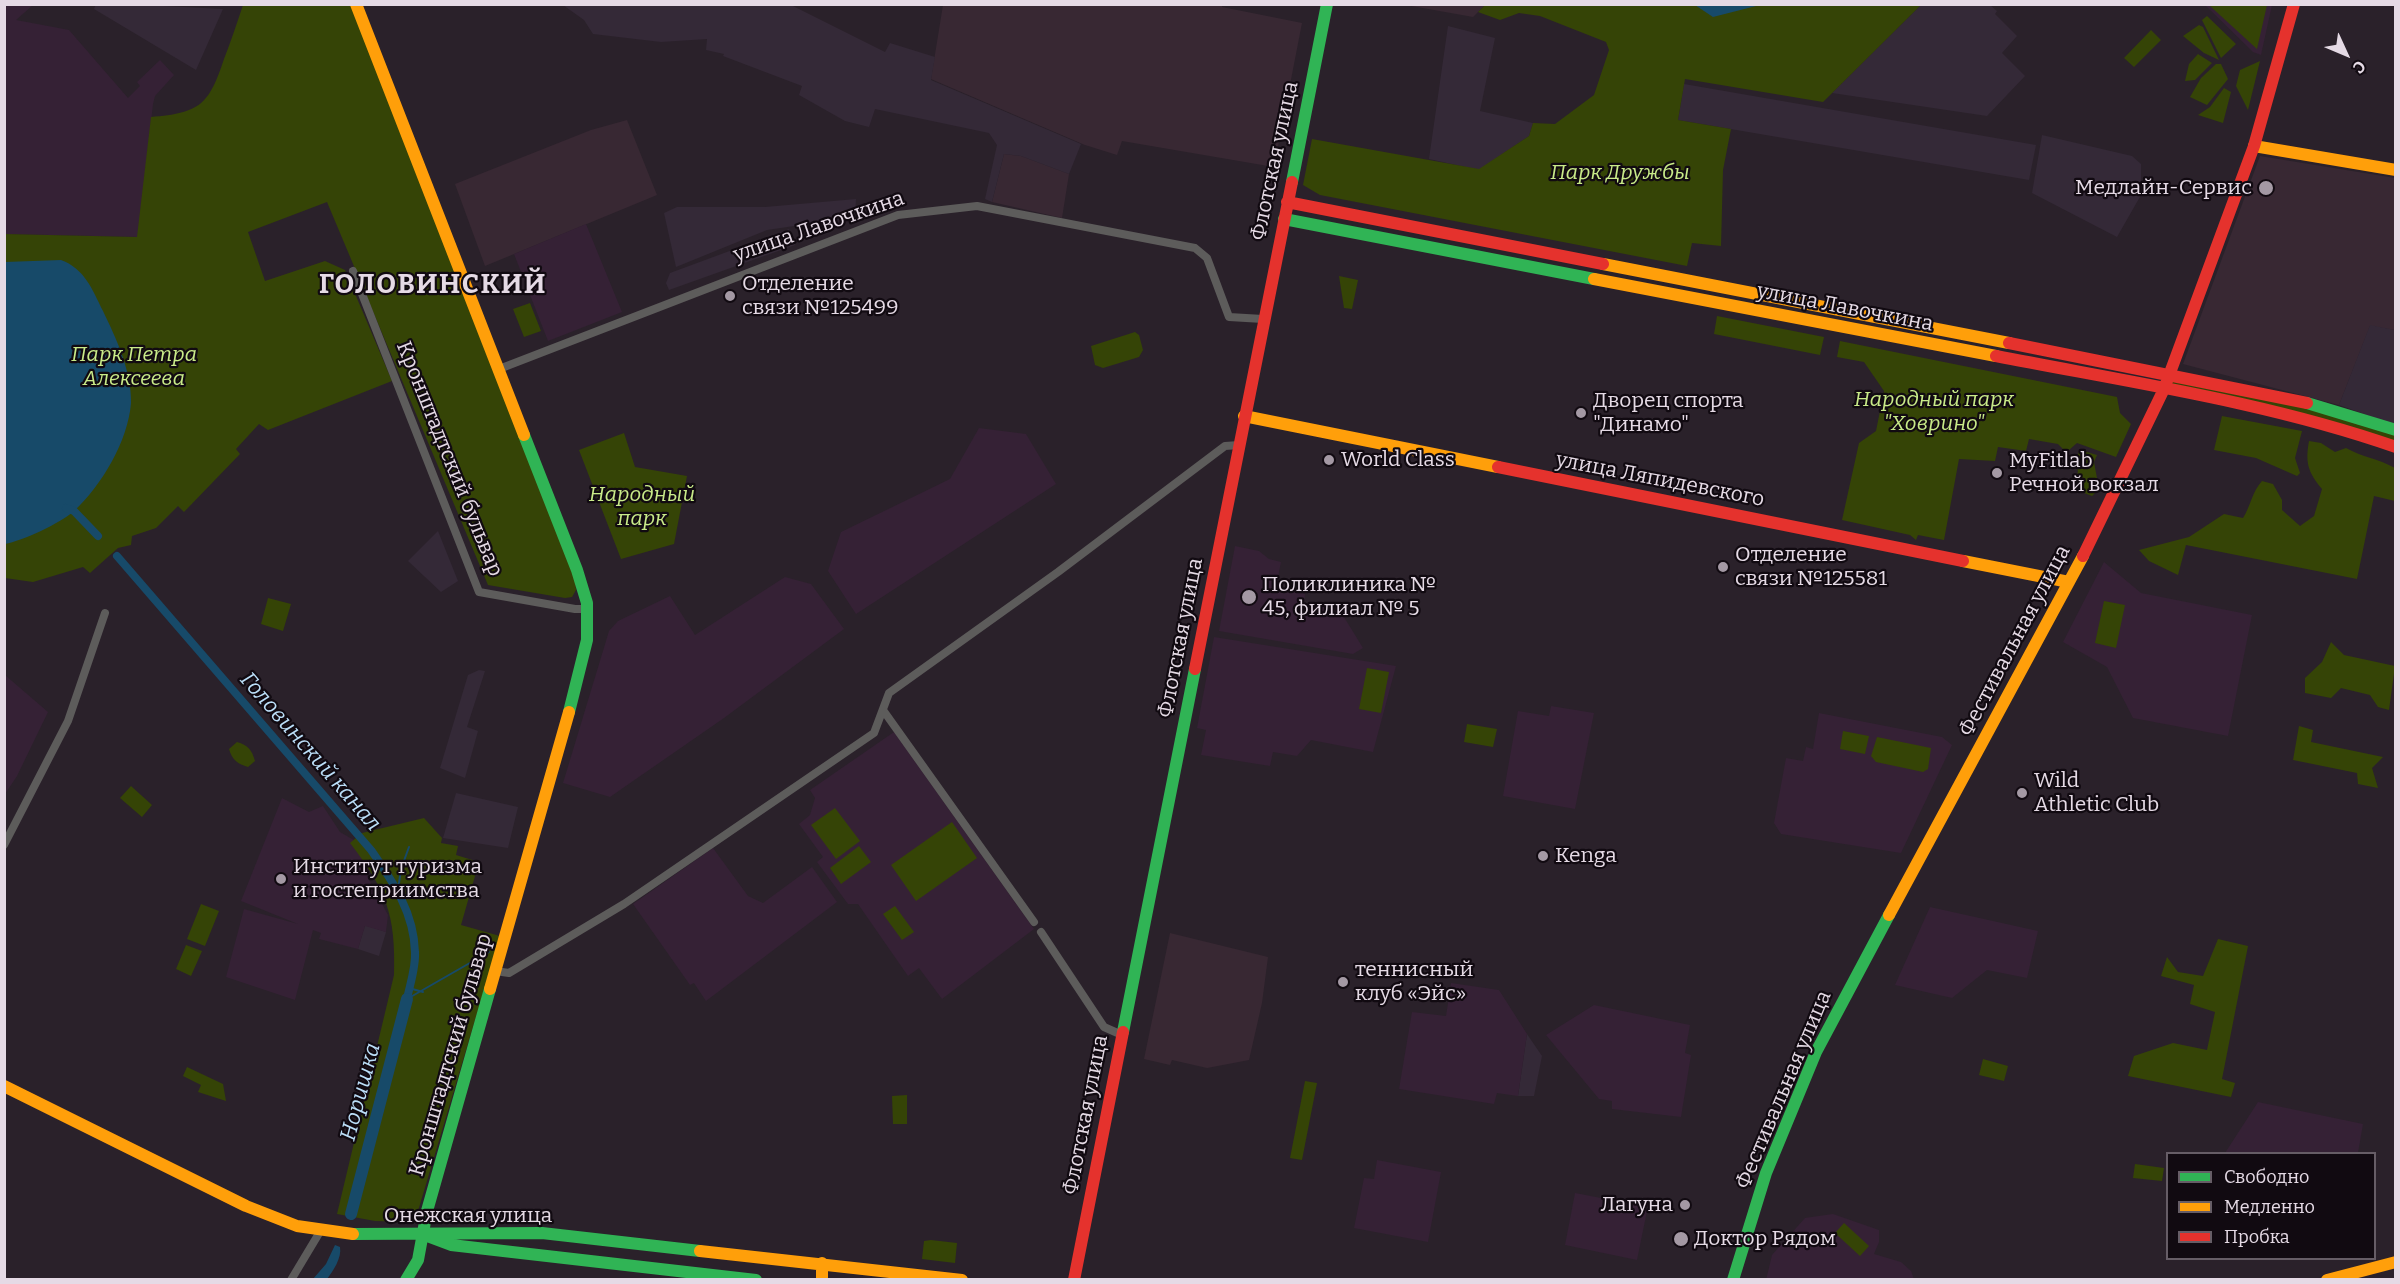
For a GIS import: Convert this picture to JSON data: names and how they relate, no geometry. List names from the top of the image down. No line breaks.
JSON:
{"streets":{"main road":["Флотская улица","улица Лавочкина","Кронштадтский бульвар","улица Ляпидевского","Фестивальная улица","Онежская улица"]},"crossings":[["Флотская улица","улица Лавочкина"],["Флотская улица","улица Ляпидевского"],["улица Лавочкина","Кронштадтский бульвар"],["улица Лавочкина","Фестивальная улица"],["Кронштадтский бульвар","Онежская улица"],["улица Ляпидевского","Фестивальная улица"]],"districts":["ГОЛОВИНСКИЙ"],"water":["Головинский канал","Норишка"],"parks":["Парк Дружбы","Парк Петра Алексеева","Народный парк \"Ховрино\"","Народный парк"],"places":["Медлайн-Сервис","Отделение связи №125499","Дворец спорта \"Динамо\"","World Class","MyFitlab Речной вокзал","Отделение связи №125581","Поликлиника № 45, филиал № 5","Wild Athletic Club","Kenga","Институт туризма и гостеприимства","теннисный клуб «Эйс»","Лагуна","Доктор Рядом"],"legend":["Свободно","Медленно","Пробка"],"north":"bottom right"}
